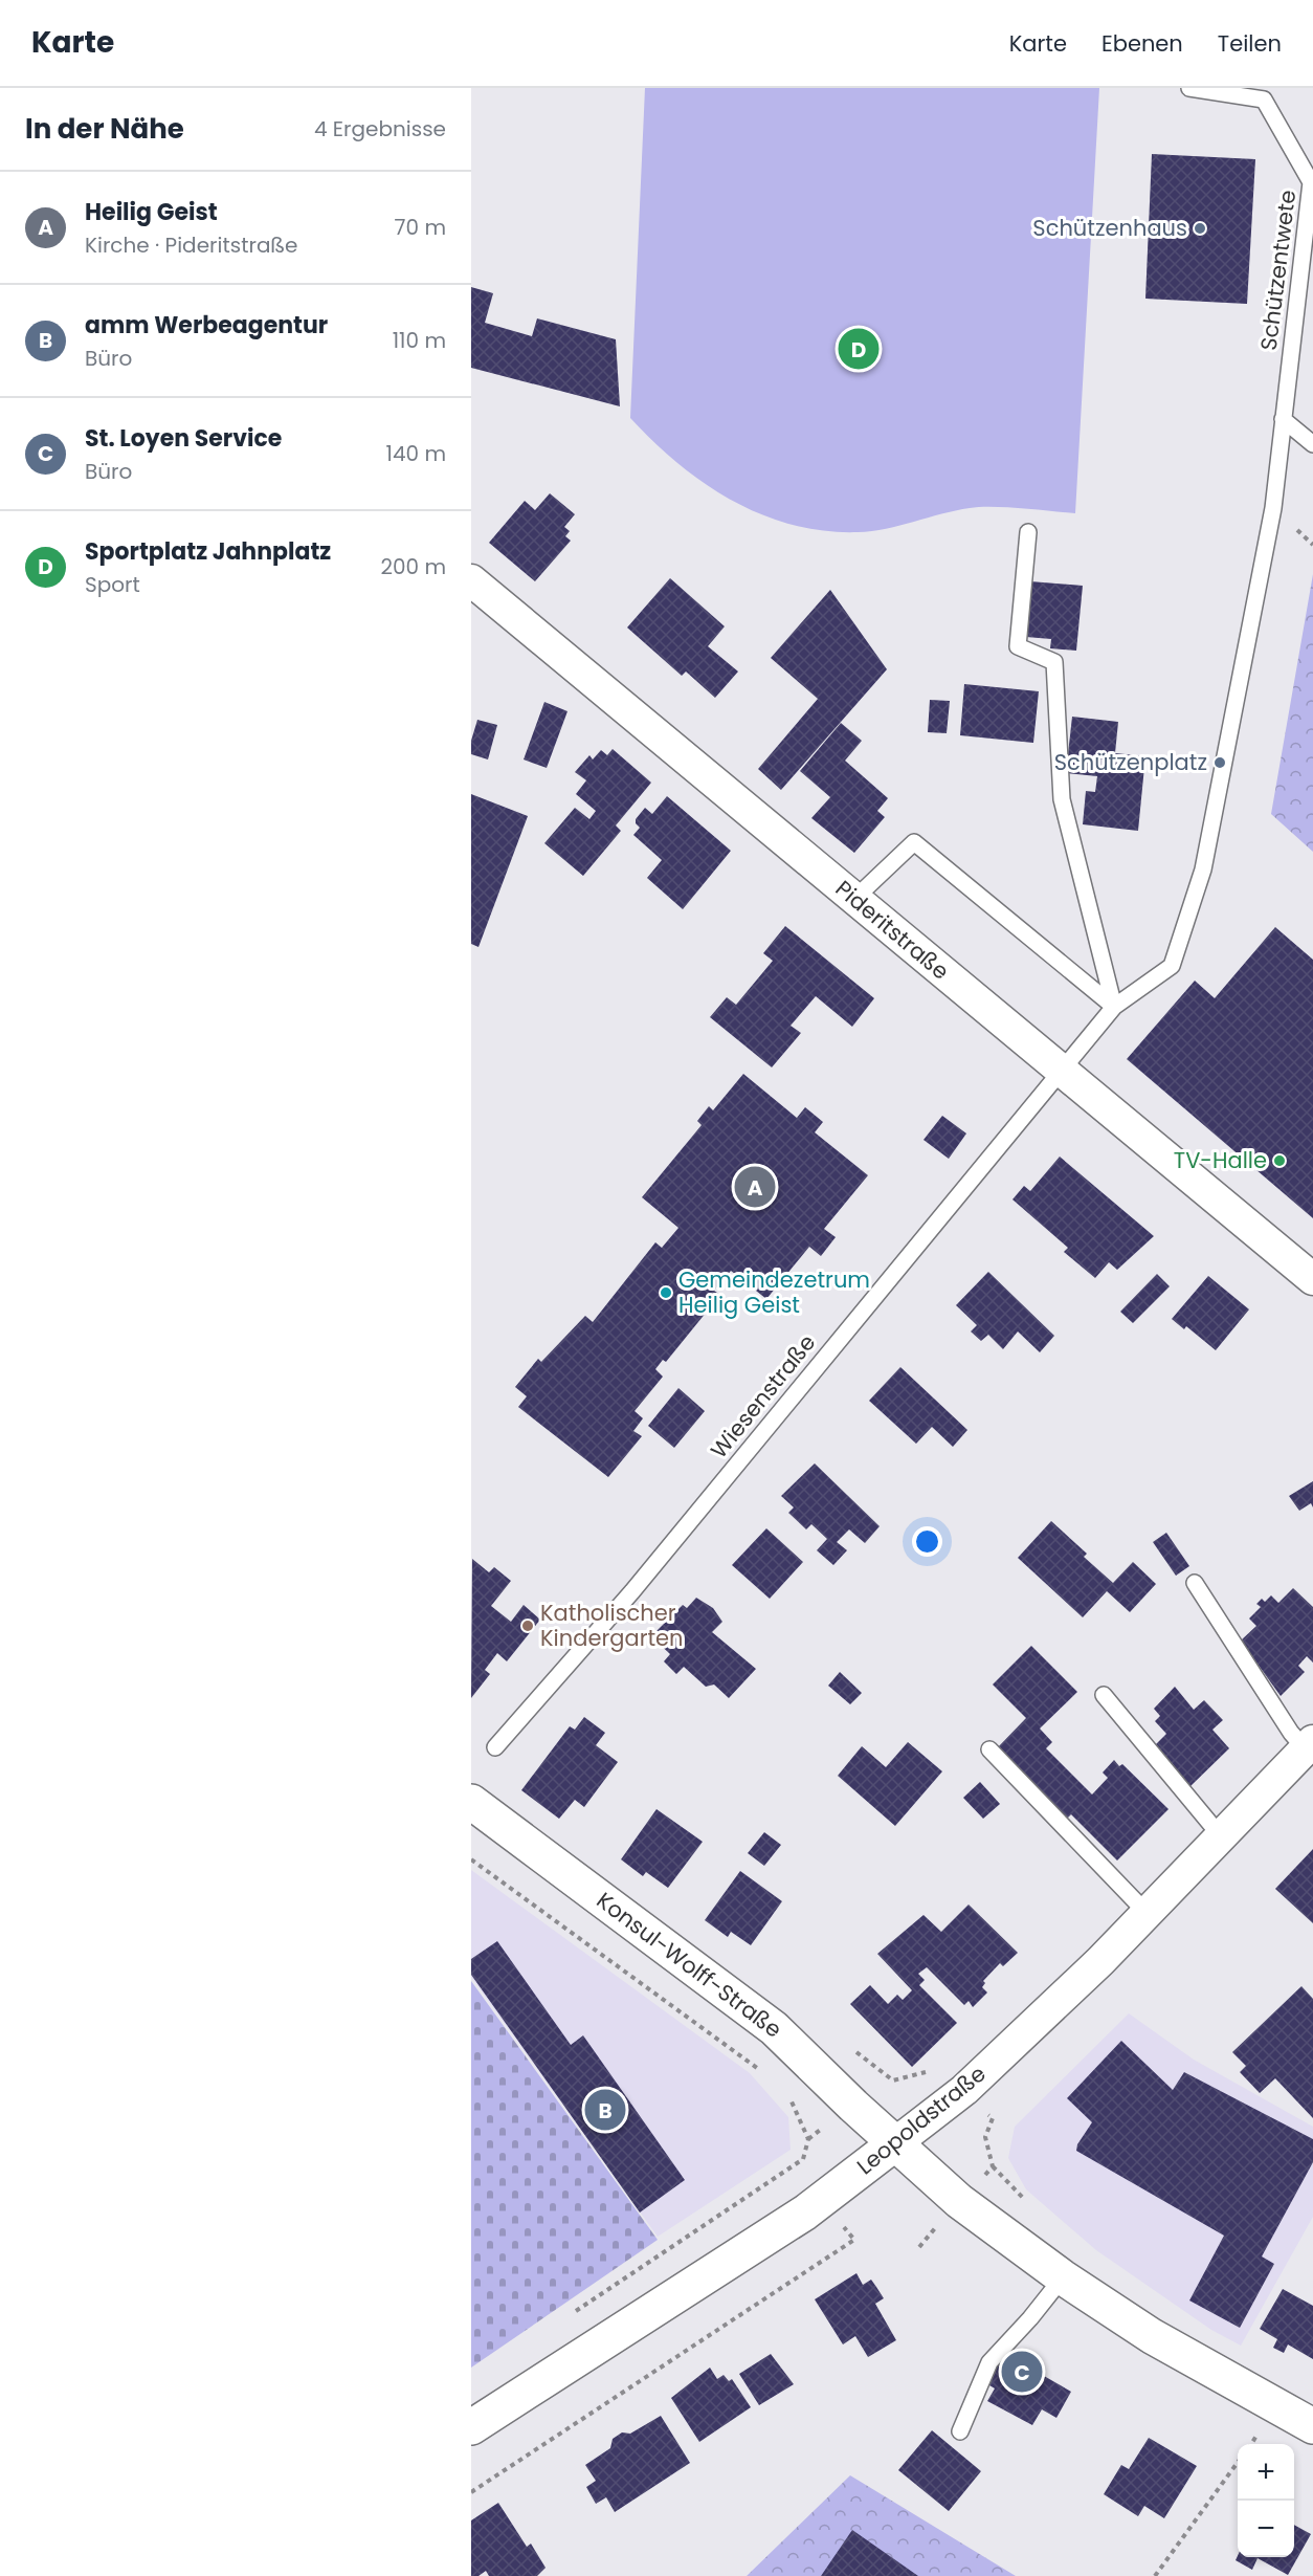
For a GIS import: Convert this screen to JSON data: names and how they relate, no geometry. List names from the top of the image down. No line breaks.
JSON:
{"streets":{"main road":["Konsul-Wolff-Straße","Leopoldstraße"],"street":["Pideritstraße"],"lane":["Schützentwete","Wiesenstraße"]},"crossings":[["Schützentwete","Wiesenstraße"],["Pideritstraße","Wiesenstraße"],["Konsul-Wolff-Straße","Leopoldstraße"]],"places":["Schützenhaus","Schützenplatz","TV-Halle","Gemeindezetrum Heilig Geist","Katholischer Kindergarten"],"page":{"header":"Karte","nav":["Karte","Ebenen","Teilen"],"heading":["In der Nähe","4 Ergebnisse"],"list":[{"mark":"A","name":"Heilig Geist","note":"Kirche · Pideritstraße","value":"70 m"},{"mark":"B","name":"amm Werbeagentur","note":"Büro","value":"110 m"},{"mark":"C","name":"St. Loyen Service","note":"Büro","value":"140 m"},{"mark":"D","name":"Sportplatz Jahnplatz","note":"Sport","value":"200 m"}],"pins":["D","A","B","C"],"map_buttons":["+","−"]}}
